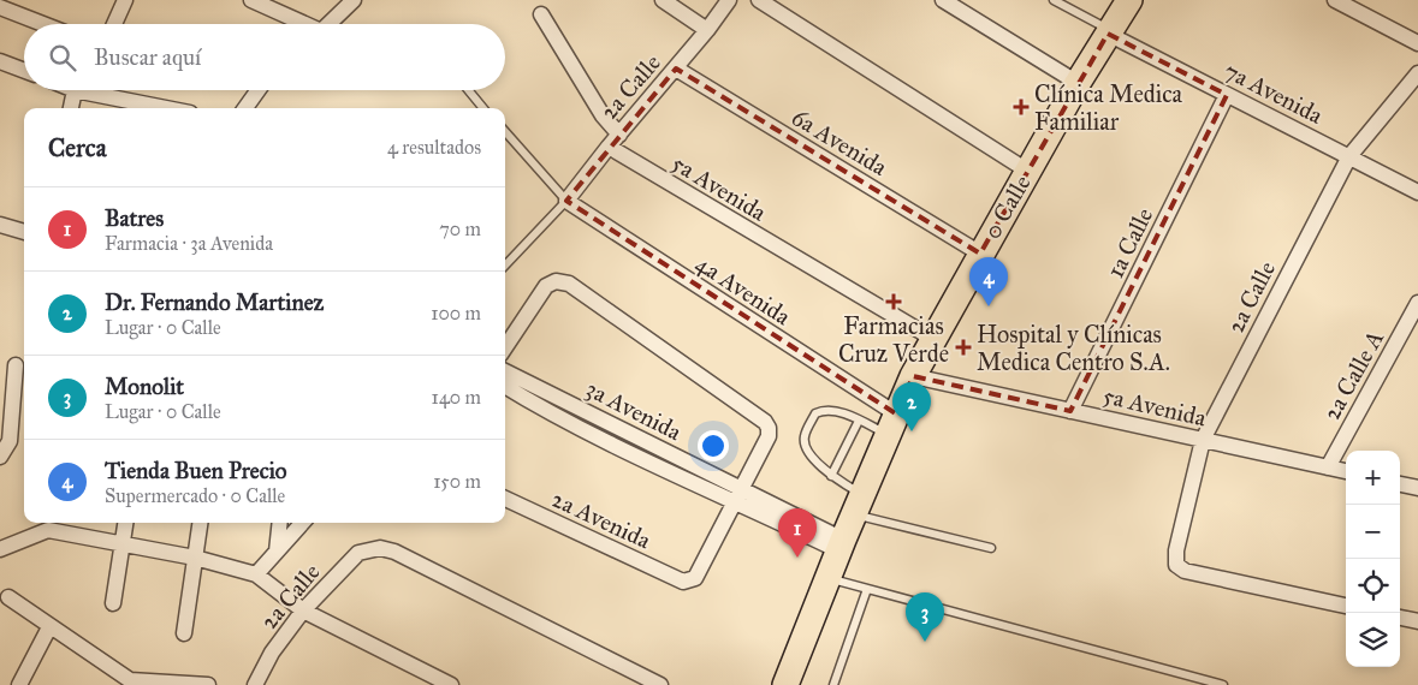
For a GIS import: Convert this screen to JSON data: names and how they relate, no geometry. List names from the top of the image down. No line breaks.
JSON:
{"streets":{"main road":["0 Calle"],"street":["2a Calle","7a Avenida","6a Avenida","5a Avenida","1a Calle","4a Avenida","2a Calle A","3a Avenida","2a Avenida"]},"crossings":[["2a Calle","7a Avenida"],["2a Calle","6a Avenida"],["2a Calle","5a Avenida"],["2a Calle","4a Avenida"],["7a Avenida","0 Calle"],["7a Avenida","1a Calle"],["6a Avenida","0 Calle"],["5a Avenida","0 Calle"],["5a Avenida","1a Calle"],["5a Avenida","2a Calle A"],["0 Calle","4a Avenida"],["0 Calle","3a Avenida"],["3a Avenida","2a Avenida"]],"places":{"health":["Clínica Medica Familiar","Farmacias Cruz Verde","Hospital y Clínicas Medica Centro S.A."]},"page":{"search":"Buscar aquí","heading":["Cerca","4 resultados"],"list":[{"mark":"1","name":"Batres","note":"Farmacia · 3a Avenida","value":"70 m"},{"mark":"2","name":"Dr. Fernando Martinez","note":"Lugar · 0 Calle","value":"100 m"},{"mark":"3","name":"Monolit","note":"Lugar · 0 Calle","value":"140 m"},{"mark":"4","name":"Tienda Buen Precio","note":"Supermercado · 0 Calle","value":"150 m"}],"pins":["4","2","1","3"],"map_buttons":["+","−"]}}
